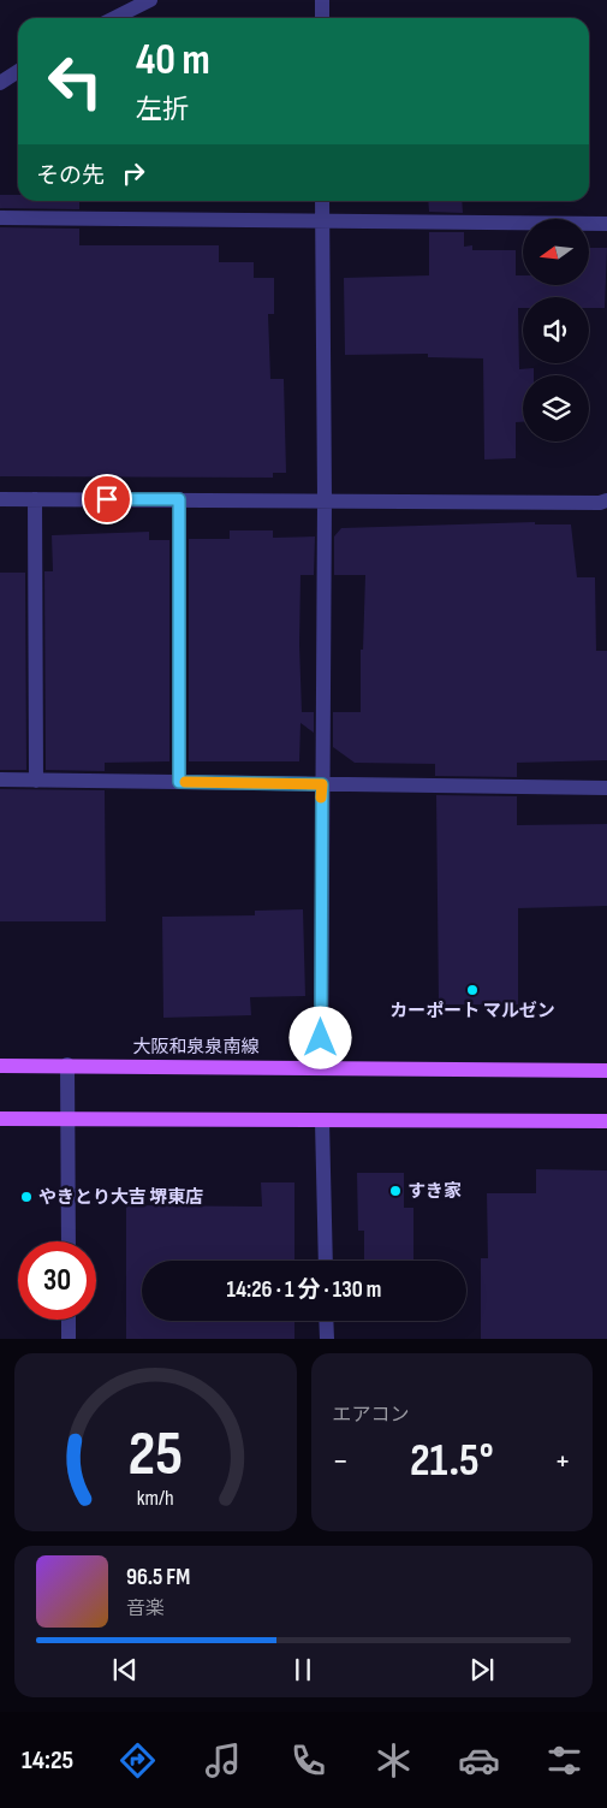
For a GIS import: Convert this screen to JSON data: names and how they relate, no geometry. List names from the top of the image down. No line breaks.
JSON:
{"streets":{"main road":["大阪和泉泉南線"]},"places":["カーポート マルゼン","すき家","やきとり大吉 堺東店"],"north":"left","page":{"turn":["40 m","左折"],"then":"その先","limit":"30","trip":"14:26 · 1 分 · 130 m","tile":"エアコン","heat":["−","21.5°","+"],"song":["96.5 FM","音楽"],"tabs":"14:25","gauge":["25","km/h"]}}
